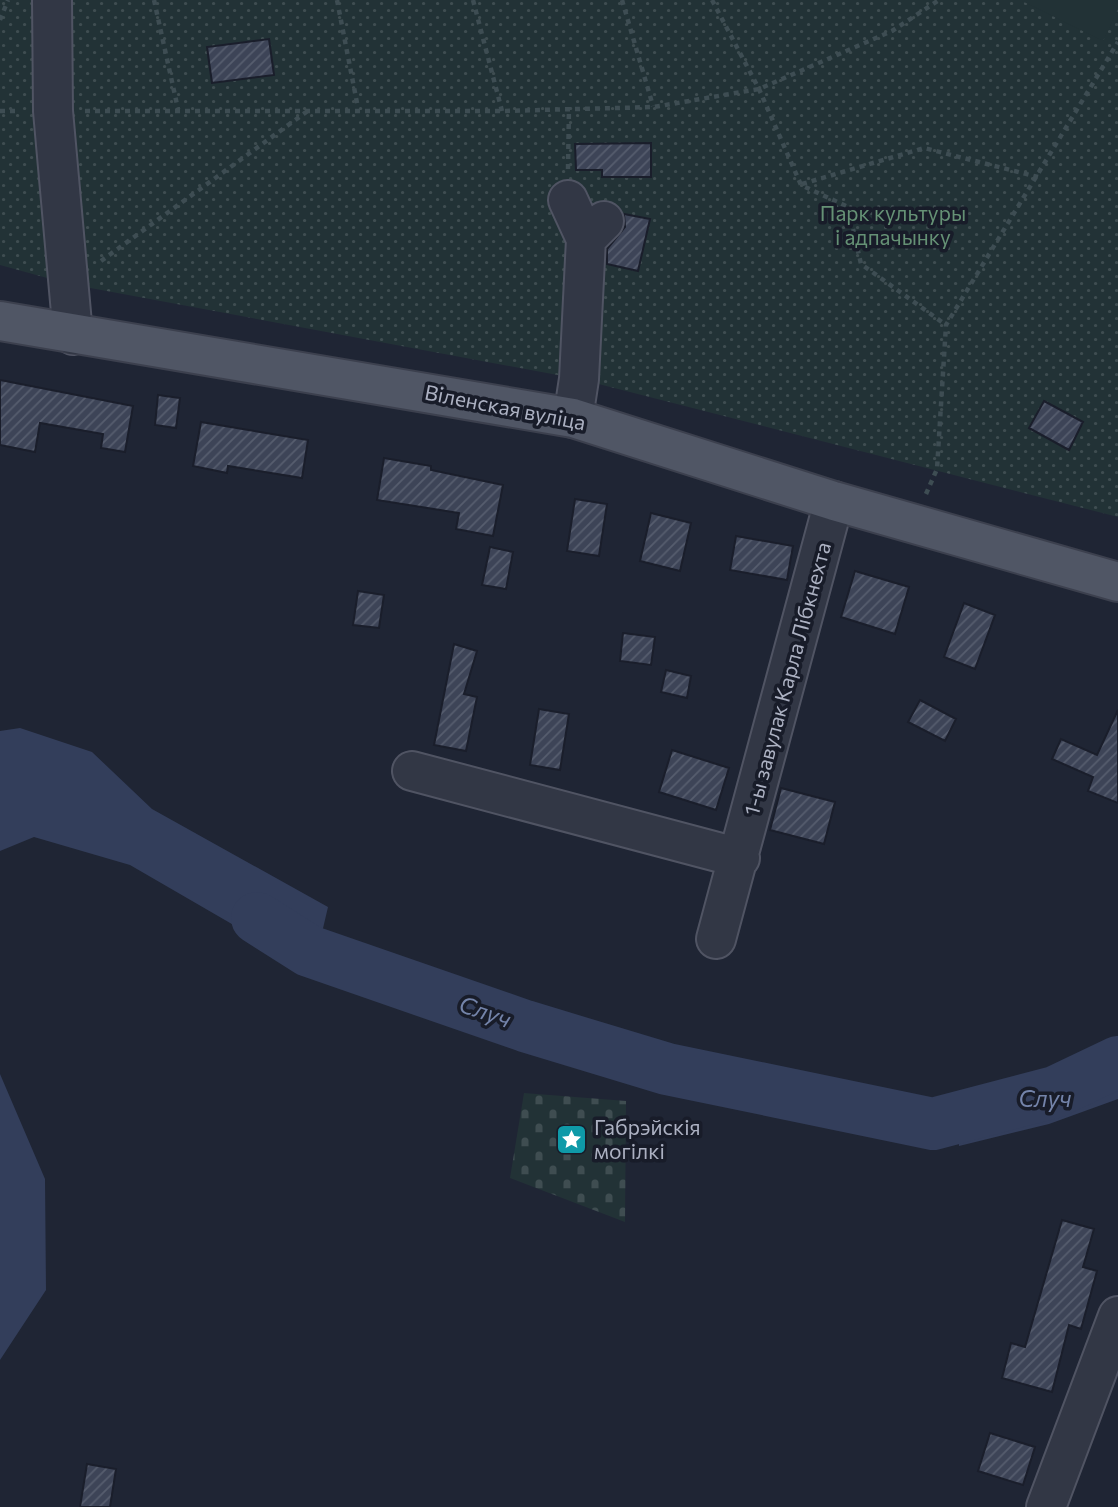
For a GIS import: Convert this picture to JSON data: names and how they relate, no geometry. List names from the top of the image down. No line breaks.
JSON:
{"streets":{"main road":["Віленская вуліца"],"street":["1-ы завулак Карла Лібкнехта"]},"crossings":[["Віленская вуліца","1-ы завулак Карла Лібкнехта"]],"water":["Случ"],"parks":["Парк культуры і адпачынку"],"places":{"place":["Габрэйскія могілкі"]}}
